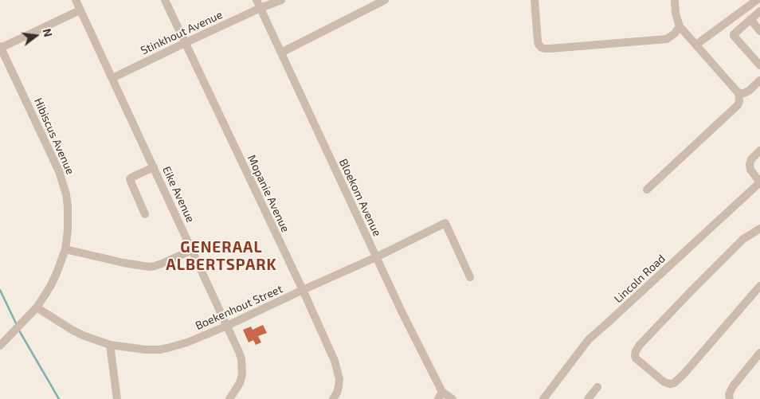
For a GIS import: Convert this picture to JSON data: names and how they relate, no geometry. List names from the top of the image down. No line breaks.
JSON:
{"streets":{"street":["Stinkhout Avenue","Hibiscus Avenue","Mopanie Avenue","Eike Avenue","Bloekom Avenue","Lincoln Road","Boekenhout Street"]},"crossings":[["Stinkhout Avenue","Mopanie Avenue"],["Stinkhout Avenue","Eike Avenue"],["Stinkhout Avenue","Bloekom Avenue"],["Hibiscus Avenue","Boekenhout Street"],["Mopanie Avenue","Boekenhout Street"],["Eike Avenue","Boekenhout Street"],["Bloekom Avenue","Boekenhout Street"]],"districts":["GENERAAL ALBERTSPARK"],"north":"right"}
